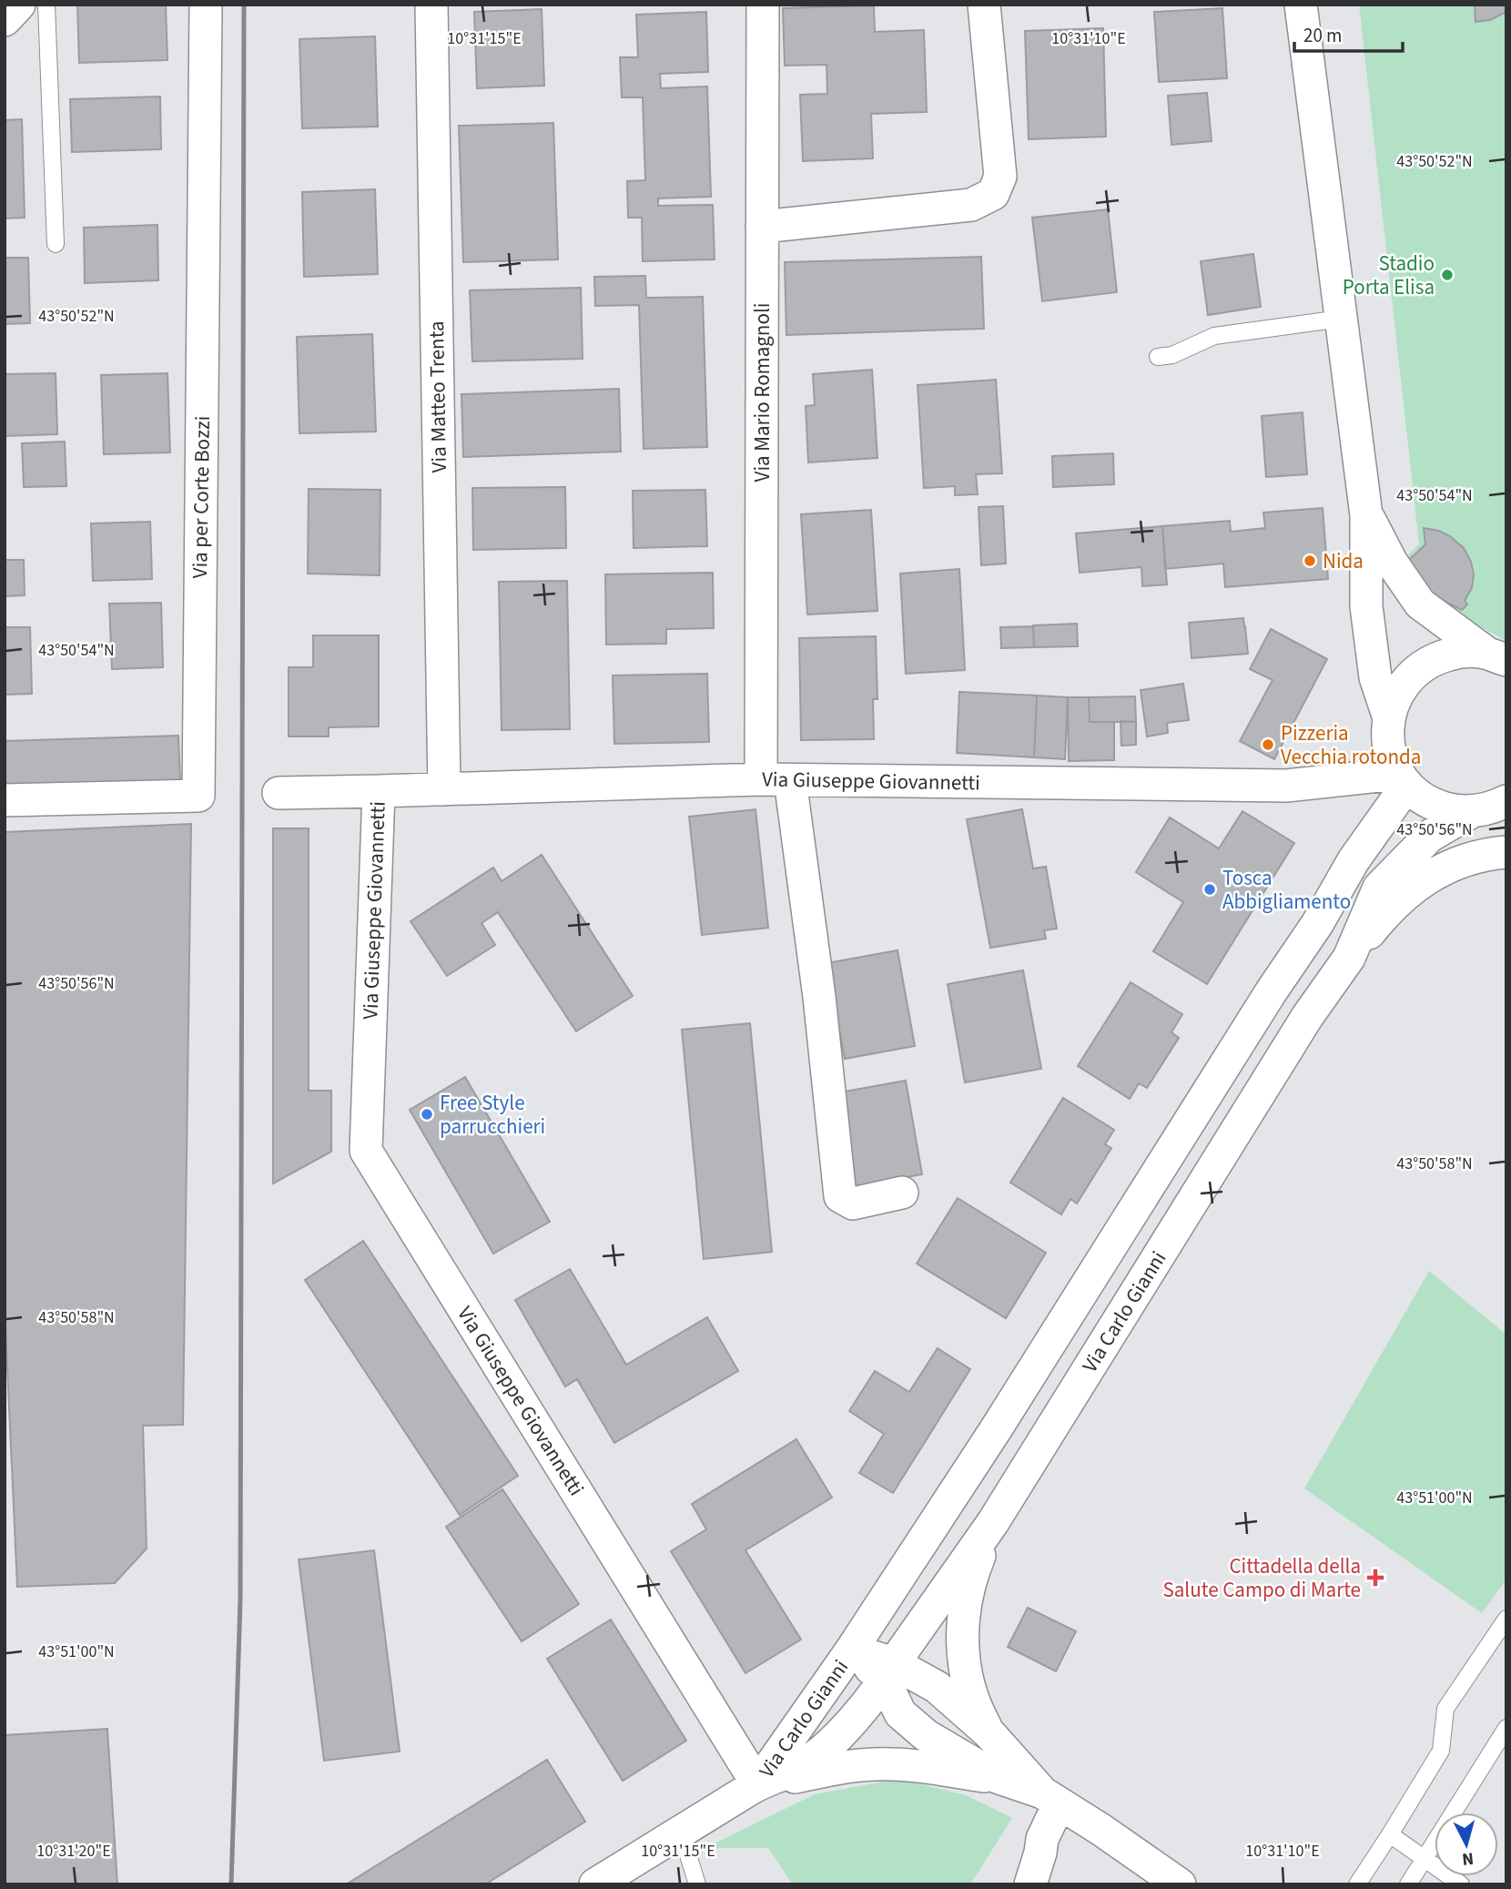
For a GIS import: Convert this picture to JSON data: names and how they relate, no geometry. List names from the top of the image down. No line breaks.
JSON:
{"streets":{"street":["Via Mario Romagnoli","Via Matteo Trenta","Via per Corte Bozzi","Via Giuseppe Giovannetti","Via Carlo Gianni"]},"crossings":[["Via Mario Romagnoli","Via Giuseppe Giovannetti"],["Via Matteo Trenta","Via Giuseppe Giovannetti"],["Via Giuseppe Giovannetti","Via Carlo Gianni"]],"places":{"other":["Stadio Porta Elisa","Nida","Pizzeria Vecchia rotonda","Tosca Abbigliamento","Free Style parrucchieri"],"health":["Cittadella della Salute Campo di Marte"]},"scale_bar":"20 m","north":"bottom","coordinates":["10°31'15\"E","10°31'10\"E","43°50'52\"N","43°50'54\"N","43°50'56\"N","43°50'58\"N","43°51'00\"N","10°31'20\"E"]}
